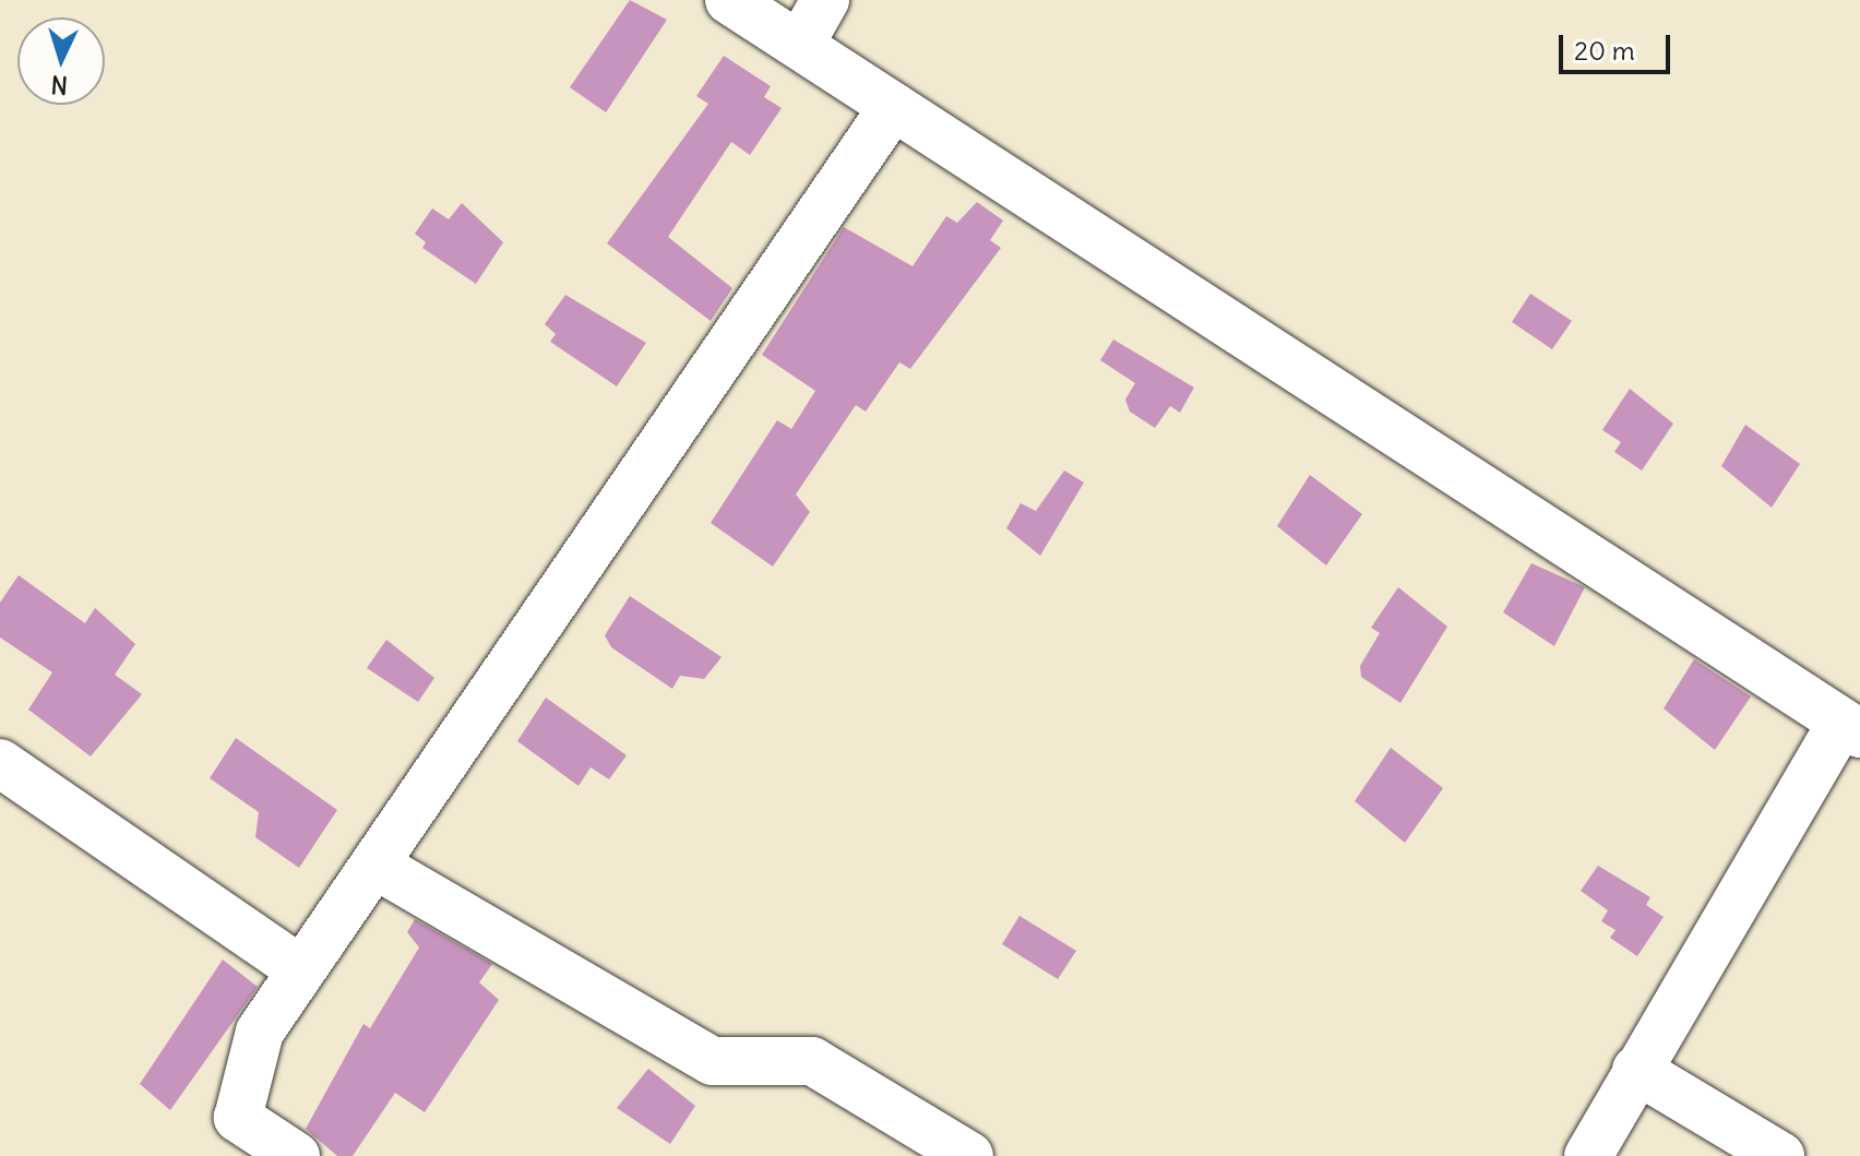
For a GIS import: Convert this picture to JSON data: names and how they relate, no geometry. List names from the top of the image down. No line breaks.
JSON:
{"scale_bar":"20 m","north":"bottom"}
